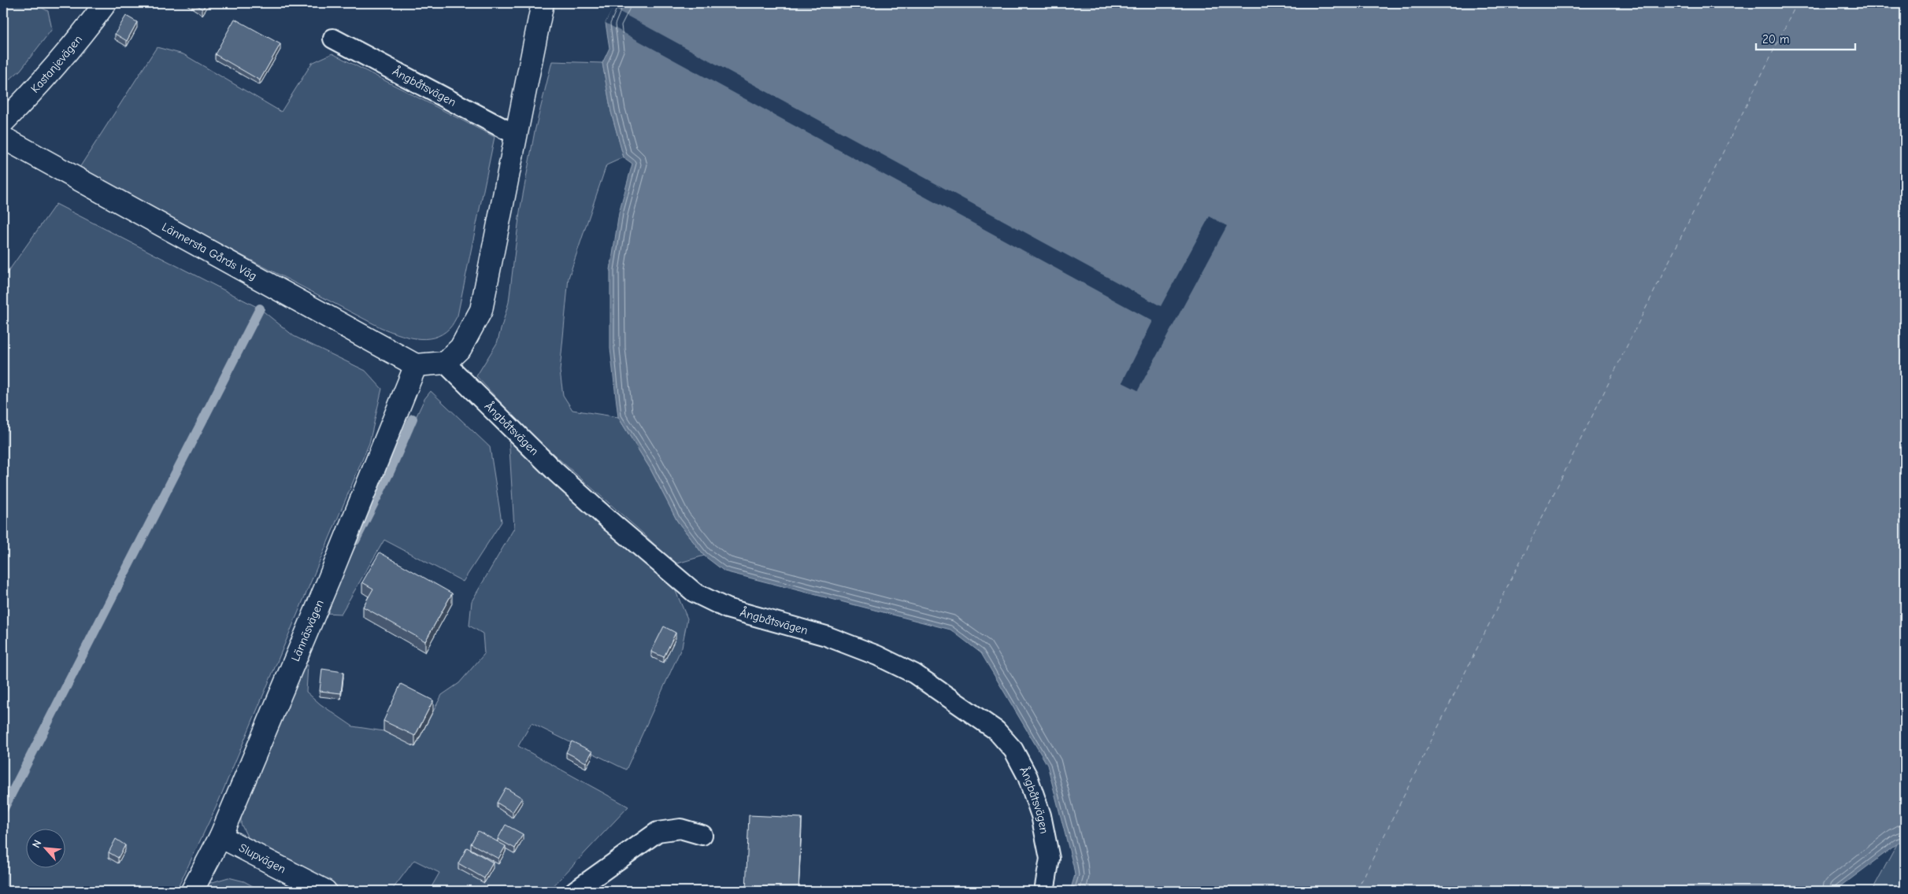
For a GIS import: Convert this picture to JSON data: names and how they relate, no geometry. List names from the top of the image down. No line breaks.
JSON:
{"streets":{"street":["Kastanjevägen","Lännersta Gårds Väg","Lännäsvägen","Slupvägen"],"lane":["Ångbåtsvägen"]},"crossings":[["Lännersta Gårds Väg","Lännäsvägen"],["Lännäsvägen","Slupvägen"]],"scale_bar":"20 m","north":"top left"}
